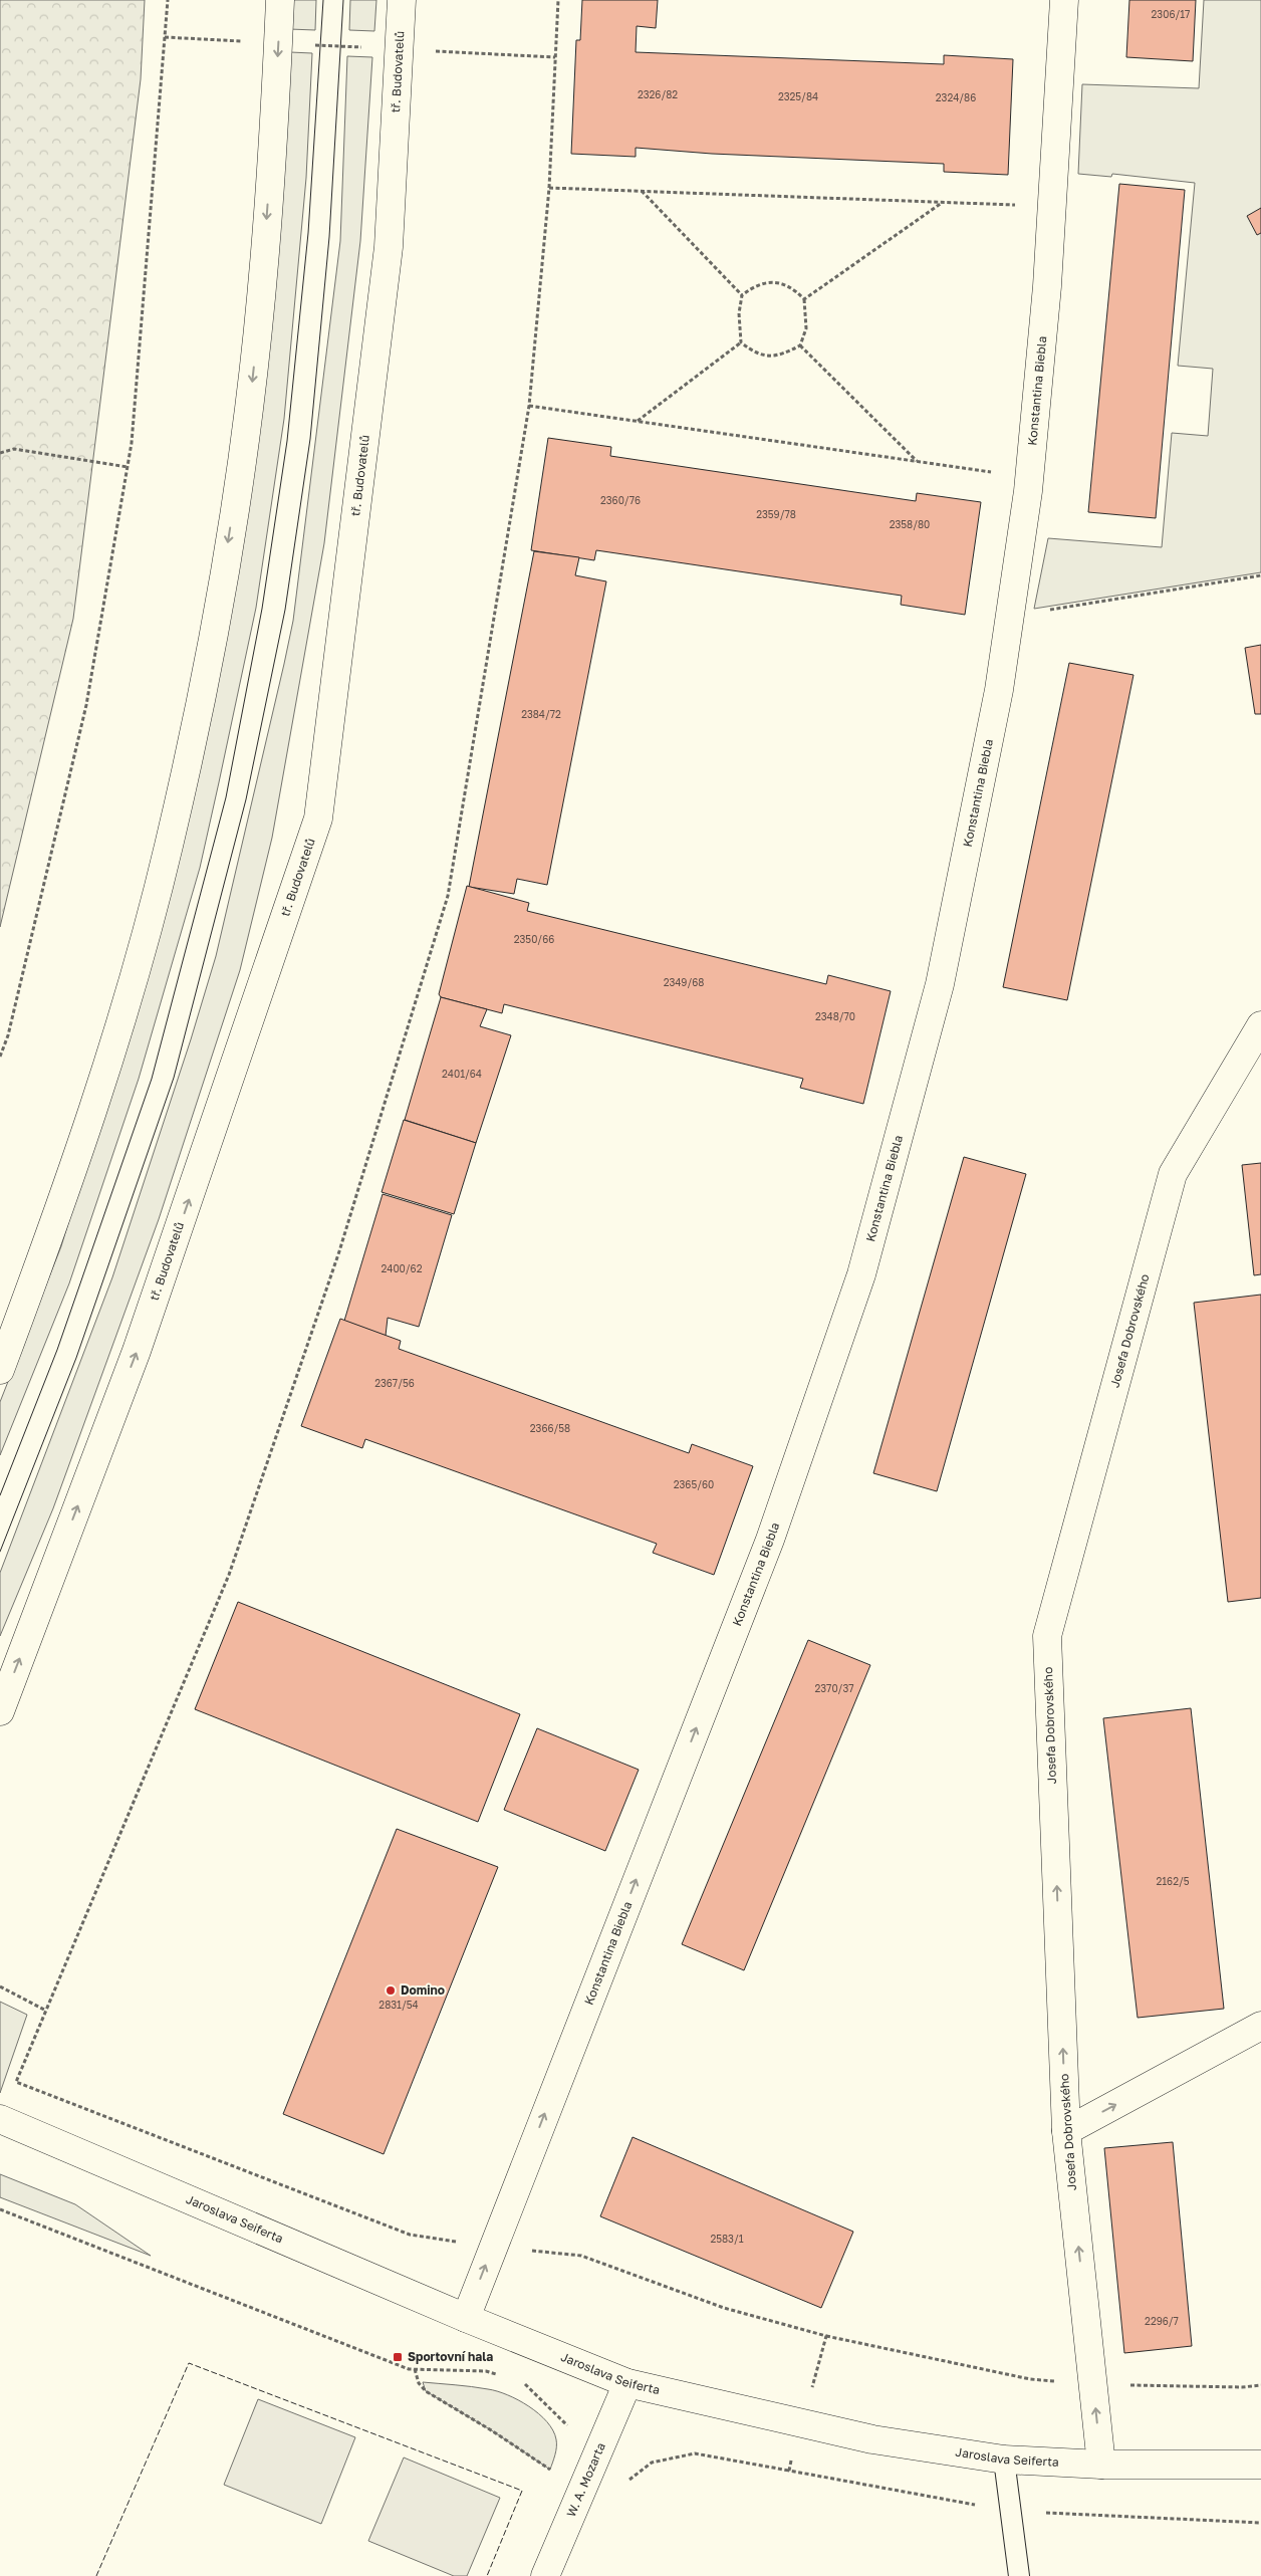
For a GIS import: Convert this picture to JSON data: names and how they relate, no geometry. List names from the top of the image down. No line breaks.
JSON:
{"streets":{"street":["tř. Budovatelů","Konstantina Biebla","Josefa Dobrovského","Jaroslava Seiferta","W. A. Mozarta"]},"crossings":[["Konstantina Biebla","Jaroslava Seiferta"],["Josefa Dobrovského","Jaroslava Seiferta"],["Jaroslava Seiferta","W. A. Mozarta"]],"one_way":["Konstantina Biebla","Josefa Dobrovského"],"places":{"other":["Domino"],"transit":["Sportovní hala"]},"house_numbers":["2306/17","2326/82","2325/84","2324/86","2360/76","2359/78","2358/80","2384/72","2350/66","2349/68","2348/70","2401/64","2400/62","2367/56","2366/58","2365/60","2370/37","2162/5","2831/54","2583/1","2296/7"]}
